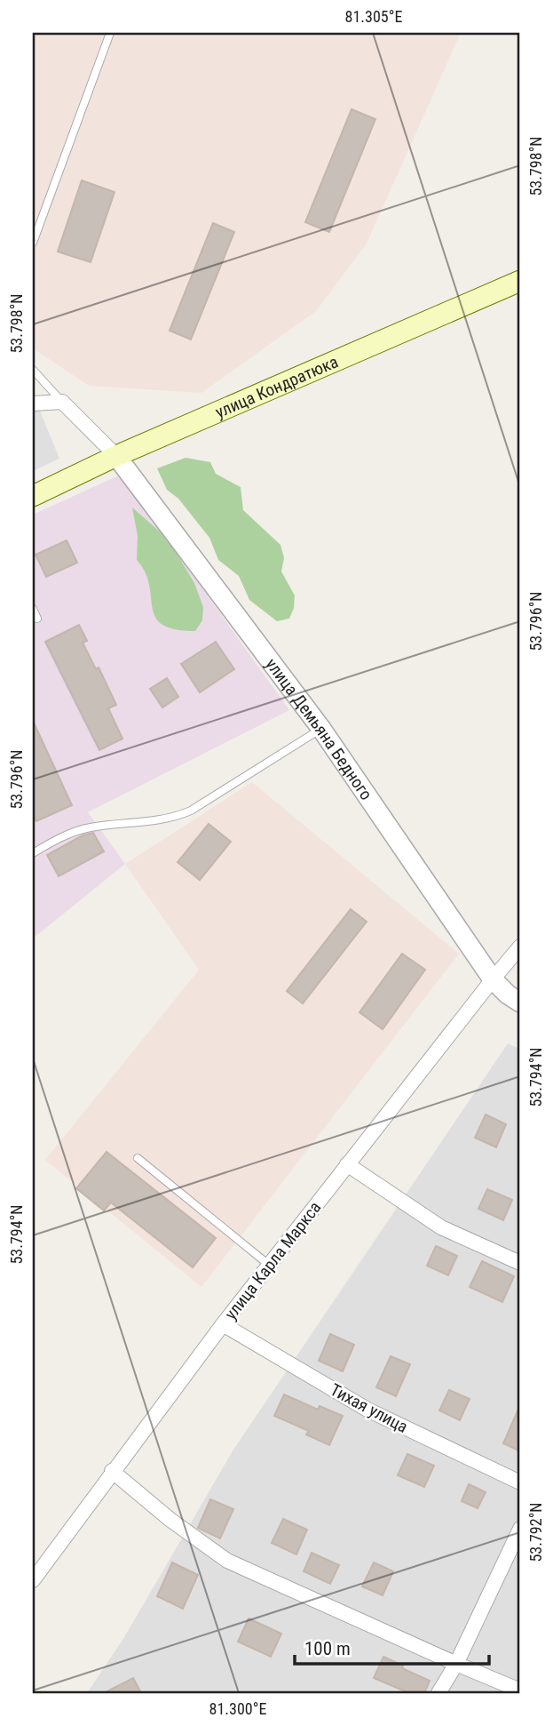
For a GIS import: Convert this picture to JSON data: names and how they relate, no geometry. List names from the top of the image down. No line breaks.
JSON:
{"streets":{"main road":["улица Кондратюка"],"street":["улица Демьяна Бедного","улица Карла Маркса","Тихая улица"]},"crossings":[["улица Кондратюка","улица Демьяна Бедного"],["улица Демьяна Бедного","улица Карла Маркса"],["улица Карла Маркса","Тихая улица"]],"scale_bar":"100 m","coordinates":["81.305°E","53.798°N","53.796°N","53.794°N","53.792°N","81.300°E"]}
